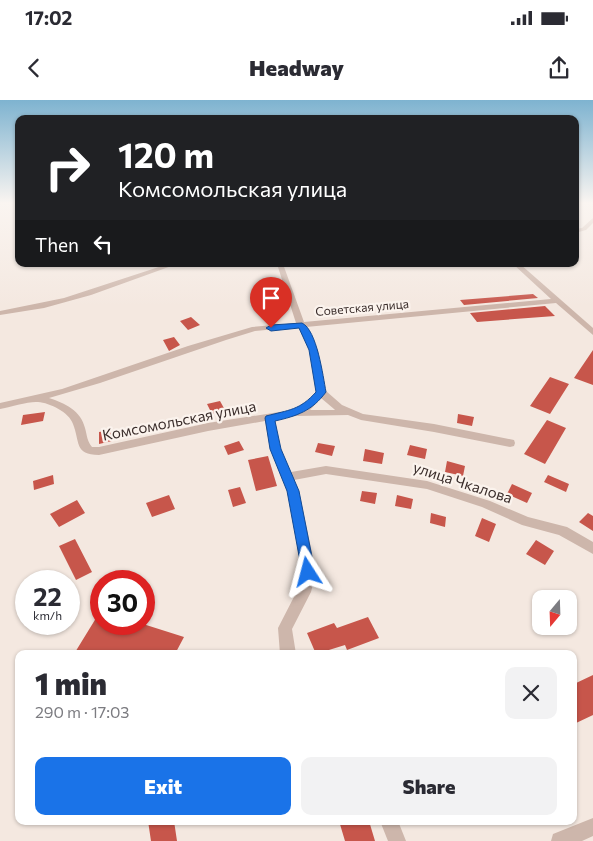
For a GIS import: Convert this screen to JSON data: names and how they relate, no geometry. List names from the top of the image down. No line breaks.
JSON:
{"streets":{"street":["Советская улица","Комсомольская улица","улица Чкалова"]},"crossings":[["Советская улица","Комсомольская улица"]],"north":"bottom","page":{"status":"17:02","header":"Headway","turn":["120 m","Комсомольская улица"],"then":"Then","speed":"22 km/h","limit":"30","heading":["1 min","290 m · 17:03"],"buttons":["Exit","Share"]}}
